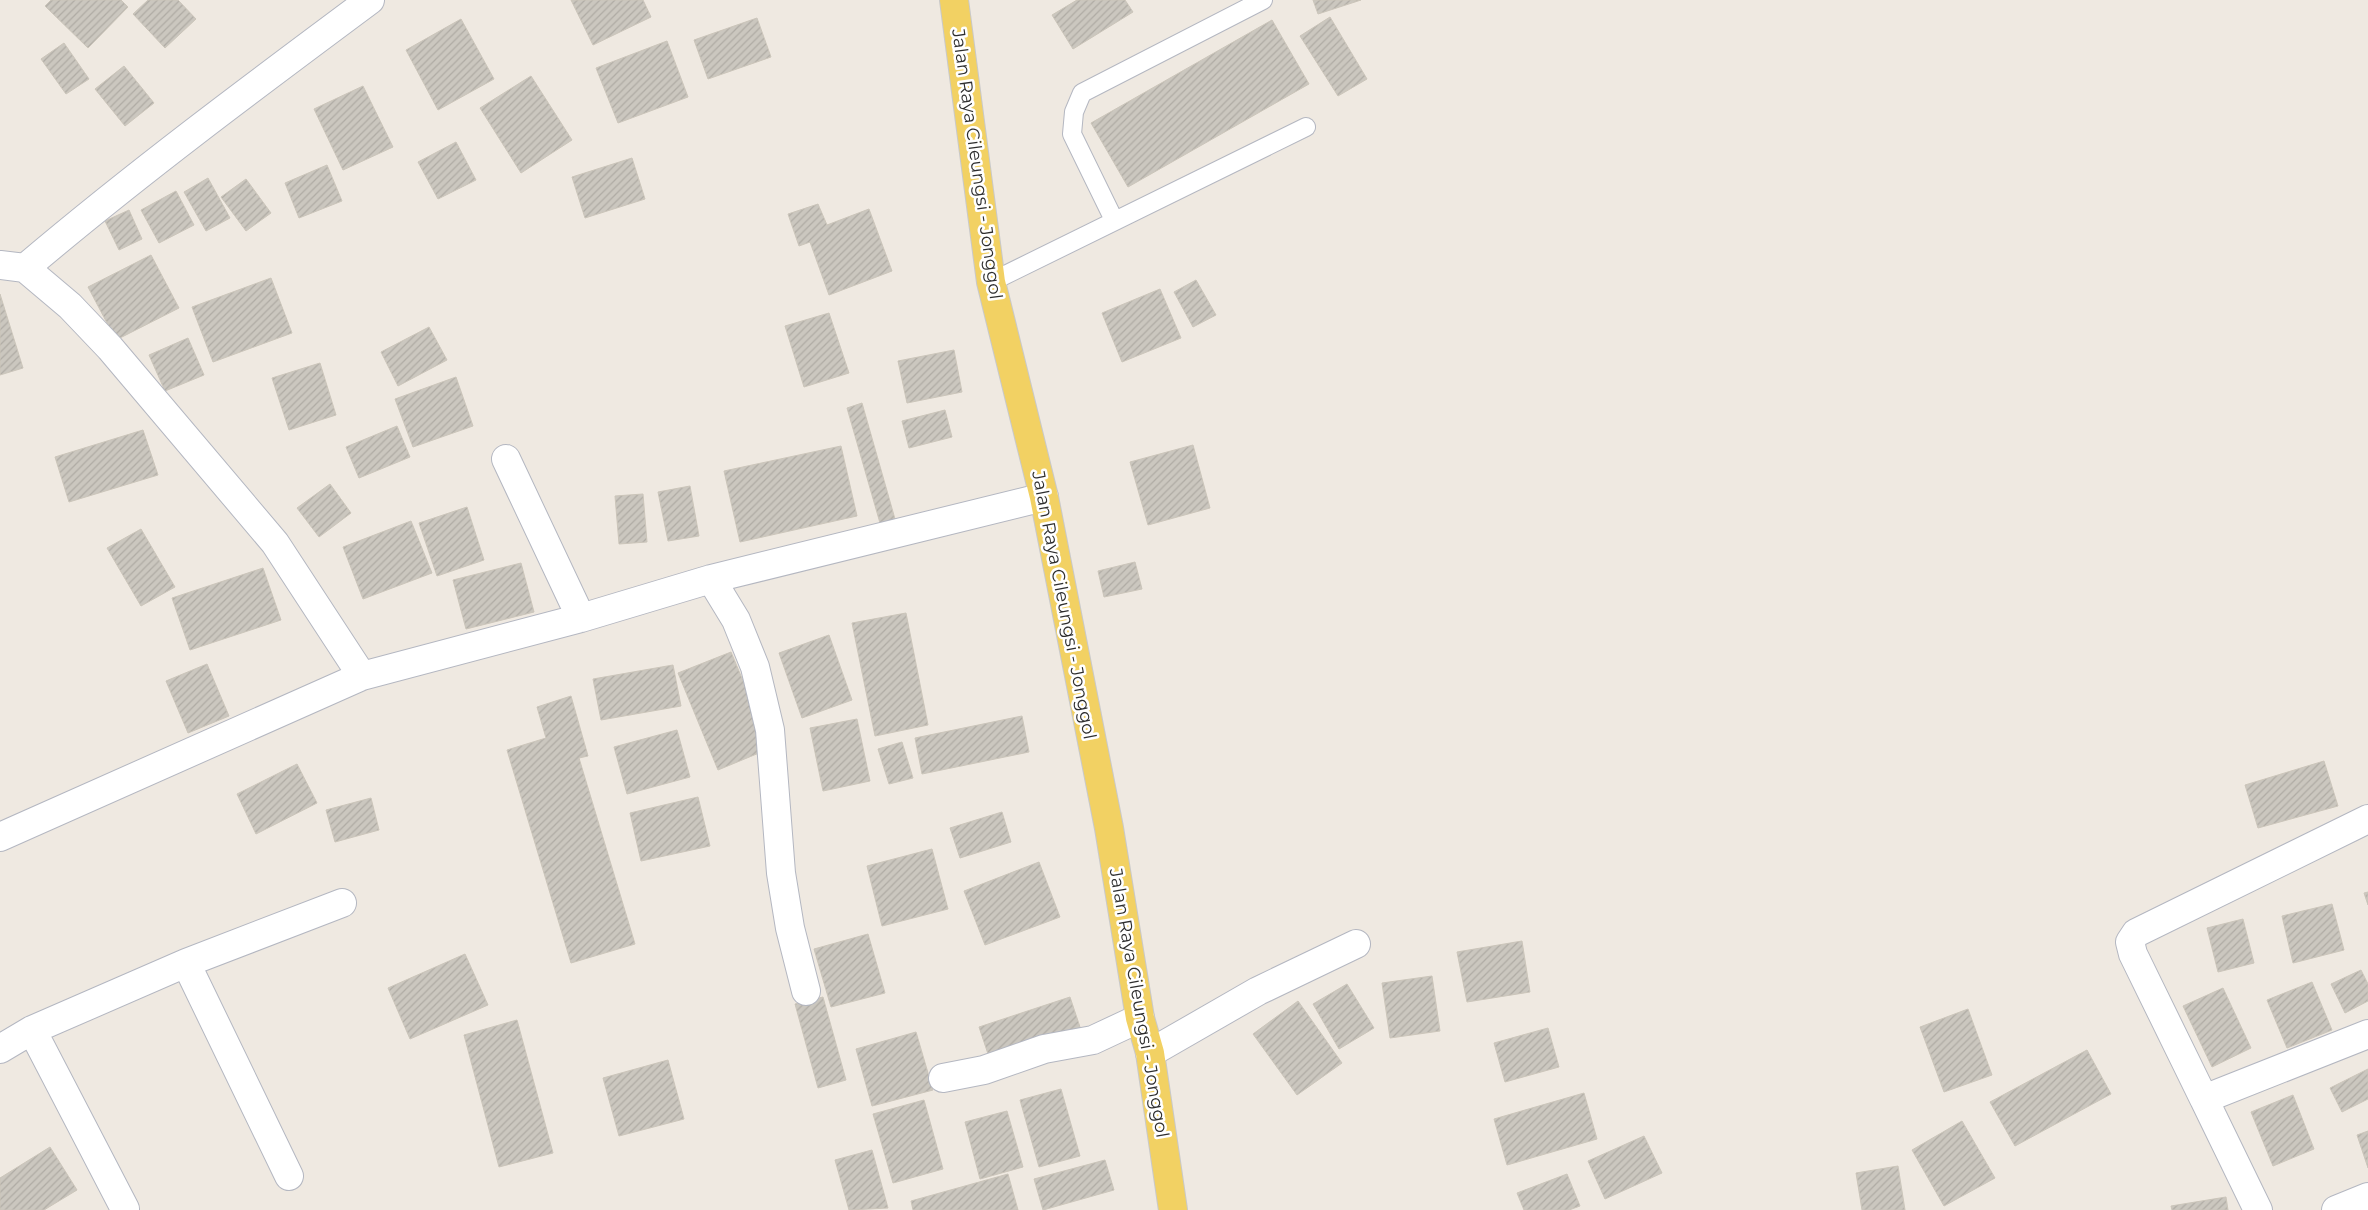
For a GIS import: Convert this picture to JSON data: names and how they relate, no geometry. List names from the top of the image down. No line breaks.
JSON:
{"streets":{"main road":["Jalan Raya Cileungsi - Jonggol"]}}
